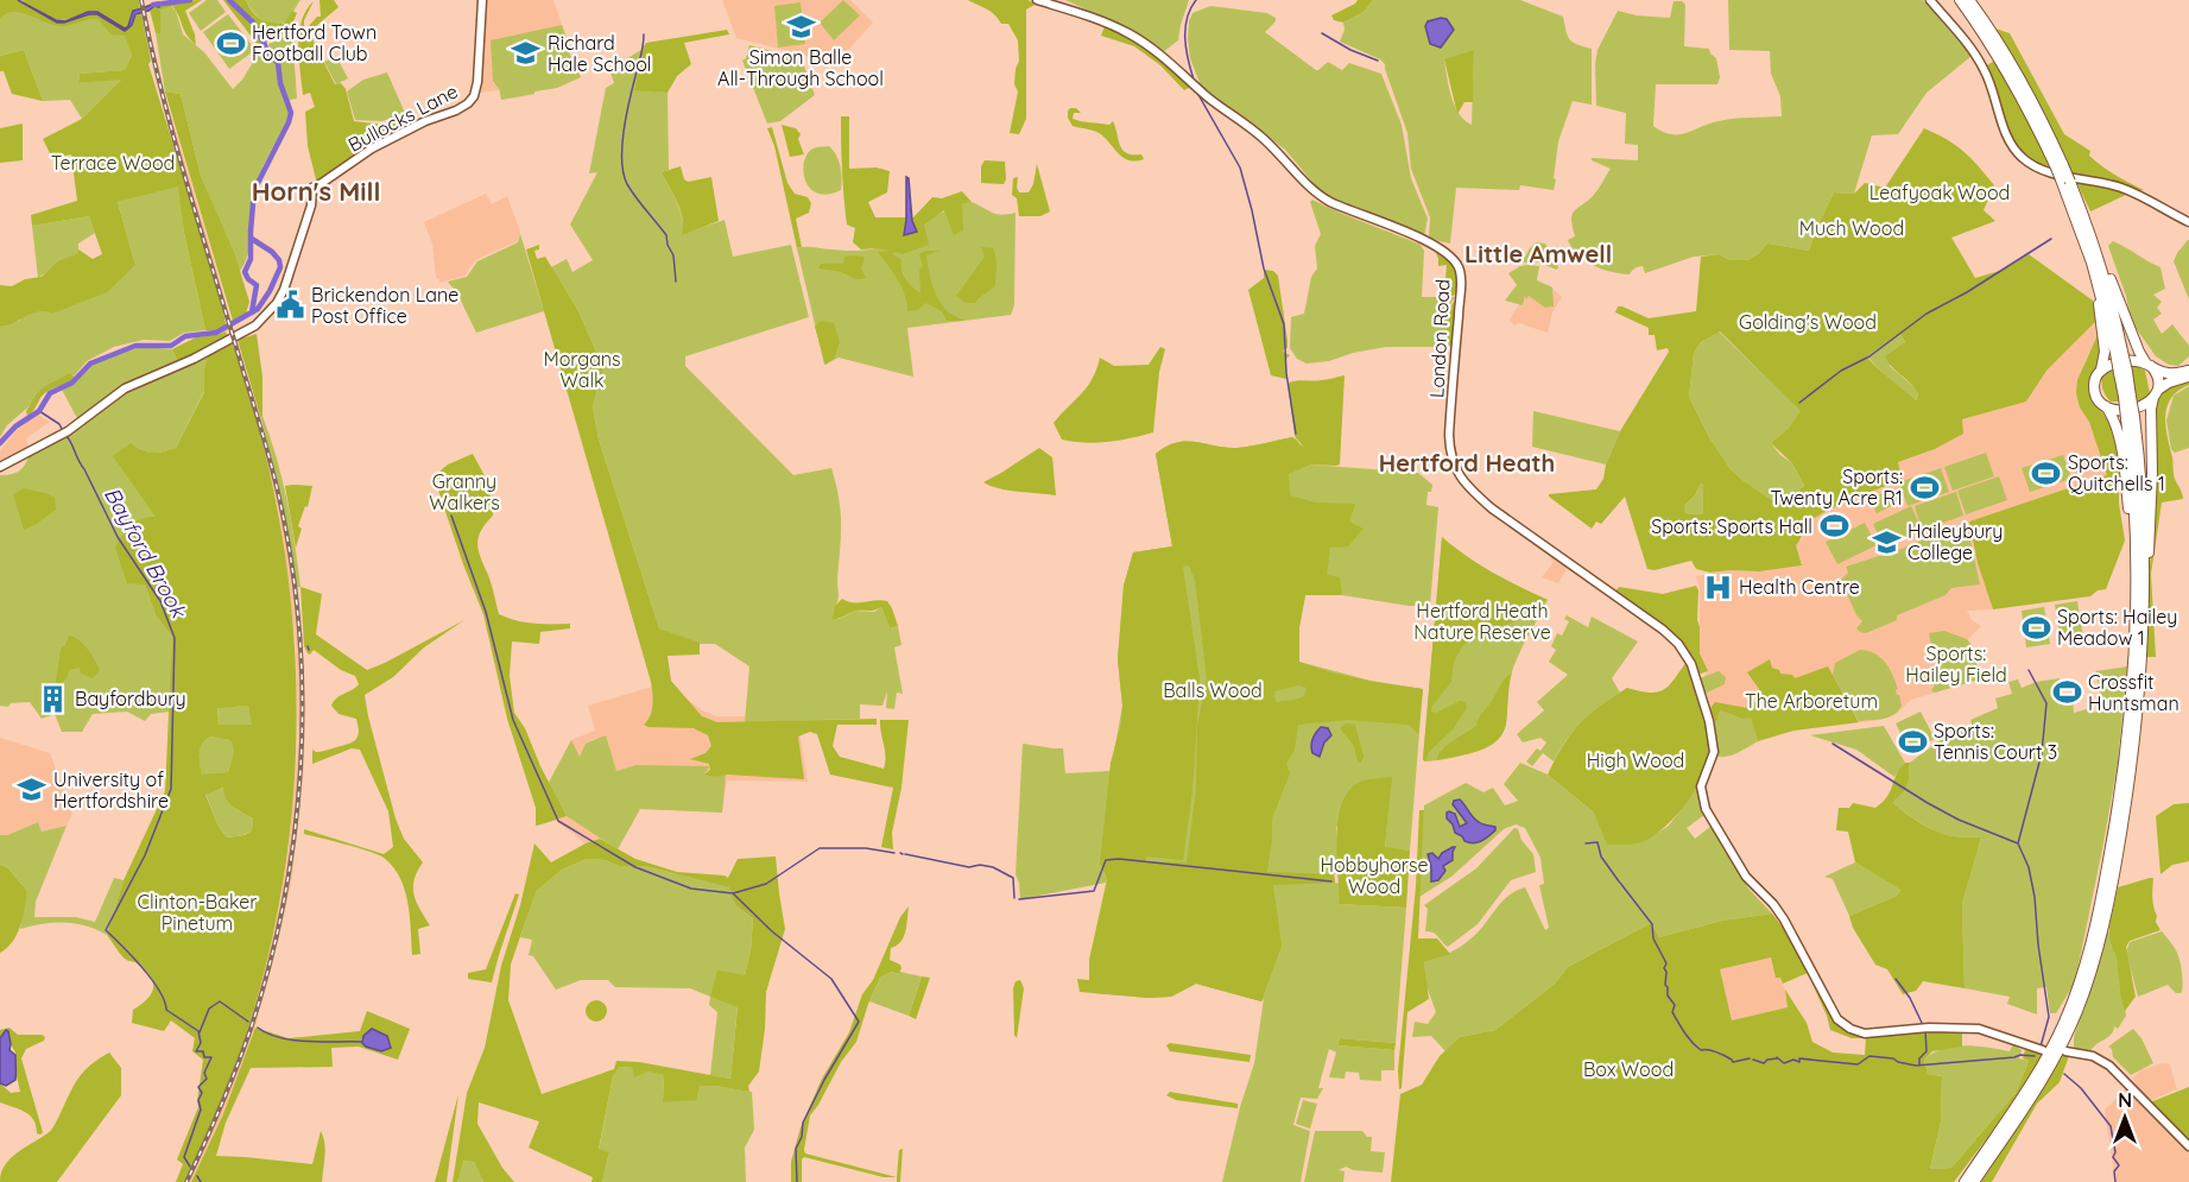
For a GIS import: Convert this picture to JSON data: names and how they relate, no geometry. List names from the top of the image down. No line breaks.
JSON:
{"streets":{"main road":["Bullocks Lane","London Road"]},"districts":["Horn's Mill","Little Amwell","Hertford Heath"],"water":["Bayford Brook"],"parks":["Terrace Wood","Leafyoak Wood","Much Wood","Golding's Wood","Morgans Walk","Granny Walkers","Hertford Heath Nature Reserve","Sports: Hailey Field","Balls Wood","The Arboretum","High Wood","Hobbyhorse Wood","Clinton-Baker Pinetum","Box Wood"],"places":{"school or university":["Simon Balle All-Through School","Richard Hale School","Haileybury College","University of Hertfordshire"],"sports":["Hertford Town Football Club","Sports: Quitchells 1","Sports: Twenty Acre R1","Sports: Sports Hall","Sports: Hailey Meadow 1","Crossfit Huntsman","Sports: Tennis Court 3"],"public building":["Brickendon Lane Post Office"],"hospital":["Health Centre"],"building":["Bayfordbury"]},"north":"top"}
